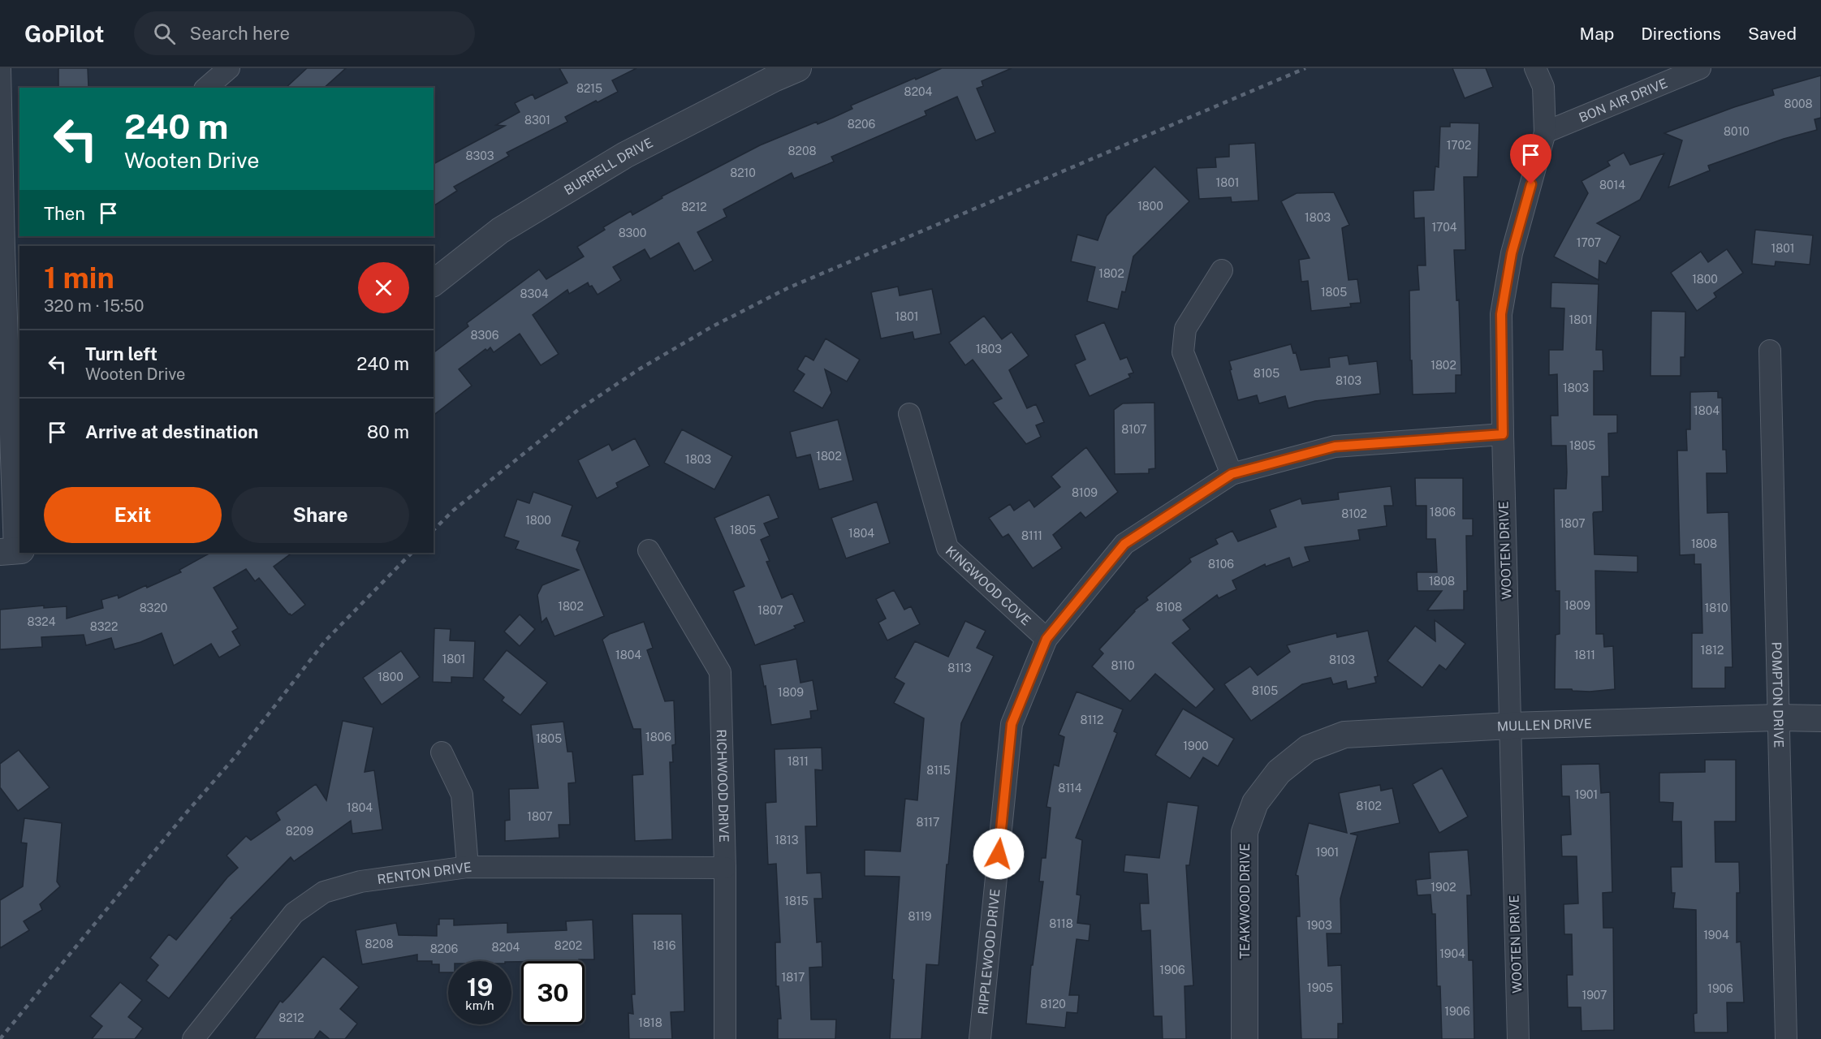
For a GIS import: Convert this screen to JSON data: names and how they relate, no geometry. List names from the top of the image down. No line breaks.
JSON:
{"streets":{"street":["BON AIR DRIVE","BURRELL DRIVE","WOOTEN DRIVE","KINGWOOD COVE","POMPTON DRIVE","MULLEN DRIVE","RICHWOOD DRIVE","RENTON DRIVE","TEAKWOOD DRIVE","RIPPLEWOOD DRIVE"]},"crossings":[["BON AIR DRIVE","WOOTEN DRIVE"],["WOOTEN DRIVE","MULLEN DRIVE"],["WOOTEN DRIVE","RIPPLEWOOD DRIVE"],["KINGWOOD COVE","RIPPLEWOOD DRIVE"],["POMPTON DRIVE","MULLEN DRIVE"],["MULLEN DRIVE","TEAKWOOD DRIVE"],["RICHWOOD DRIVE","RENTON DRIVE"]],"house_numbers":["8215","8204","8008","8301","8206","8010","1702","8208","8303","8210","1801","8014","1800","8212","1803","1704","8300","1707","1801","1802","1800","1805","8304","1801","1801","8306","1803","1802","8105","8103","1803","1804","8107","1805","1802","1803","8109","1806","8102","1800","1807","1805","1804","8111","1808","8106","1808","1809","1802","8108","8320","1810","1807","8324","8322","1812","1804","1811","1801","8103","8110","8113","1800","8105","1809","8112","1806","1805","1900","1811","8115","8114","1901","8102","1804","1807","8117","8209","1813","1901","1902","1815","8119","8118","1903","1904","8208","8202","1816","8204","8206","1904","1906","1817","1905","1906","1907","8120","1906","8212","1818"],"page":{"header":"GoPilot","search":"Search here","nav":["Map","Directions","Saved"],"turn":["240 m","Wooten Drive"],"then":"Then","heading":["1 min","320 m · 15:50"],"list":[{"name":"Turn left","note":"Wooten Drive","value":"240 m"},{"name":"Arrive at destination","value":"80 m"}],"buttons":["Exit","Share"],"speed":"19 km/h","limit":"30"}}
